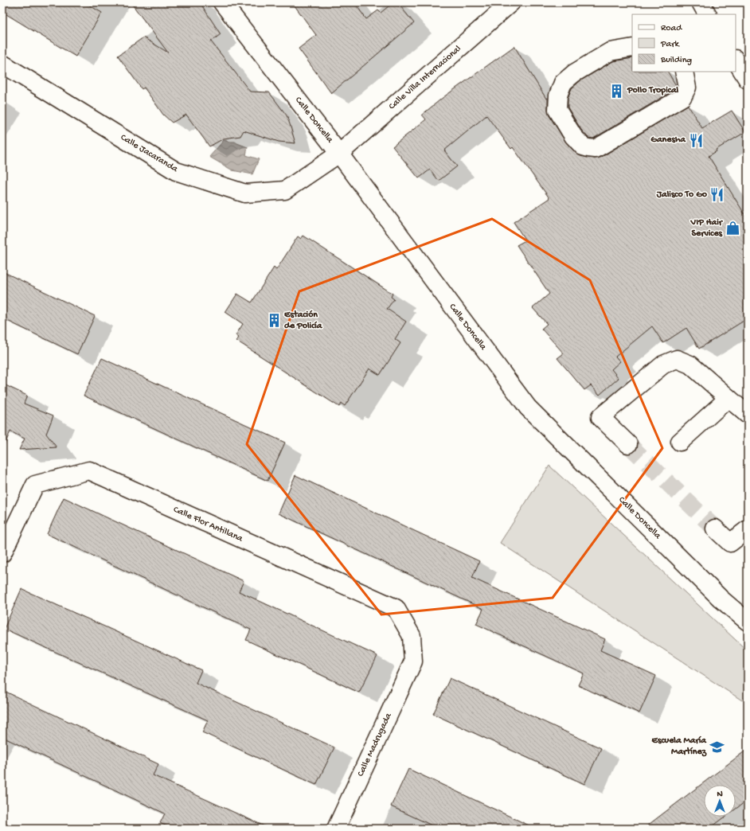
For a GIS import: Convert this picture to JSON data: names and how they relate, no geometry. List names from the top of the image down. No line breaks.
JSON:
{"streets":{"street":["Calle Villa Internacional","Calle Doncella","Calle Jacaranda","Calle Flor Antillana","Calle Madrugada"]},"crossings":[["Calle Villa Internacional","Calle Doncella"],["Calle Villa Internacional","Calle Jacaranda"],["Calle Doncella","Calle Jacaranda"],["Calle Flor Antillana","Calle Madrugada"]],"places":{"building":["Pollo Tropical","Estación de Policía"],"restaurant":["Ganesha","Jalisco To Go"],"shop":["VIP Hair Services"],"school or university":["Escuela María Martínez"]},"legend":["Road","Park","Building"],"north":"top"}
